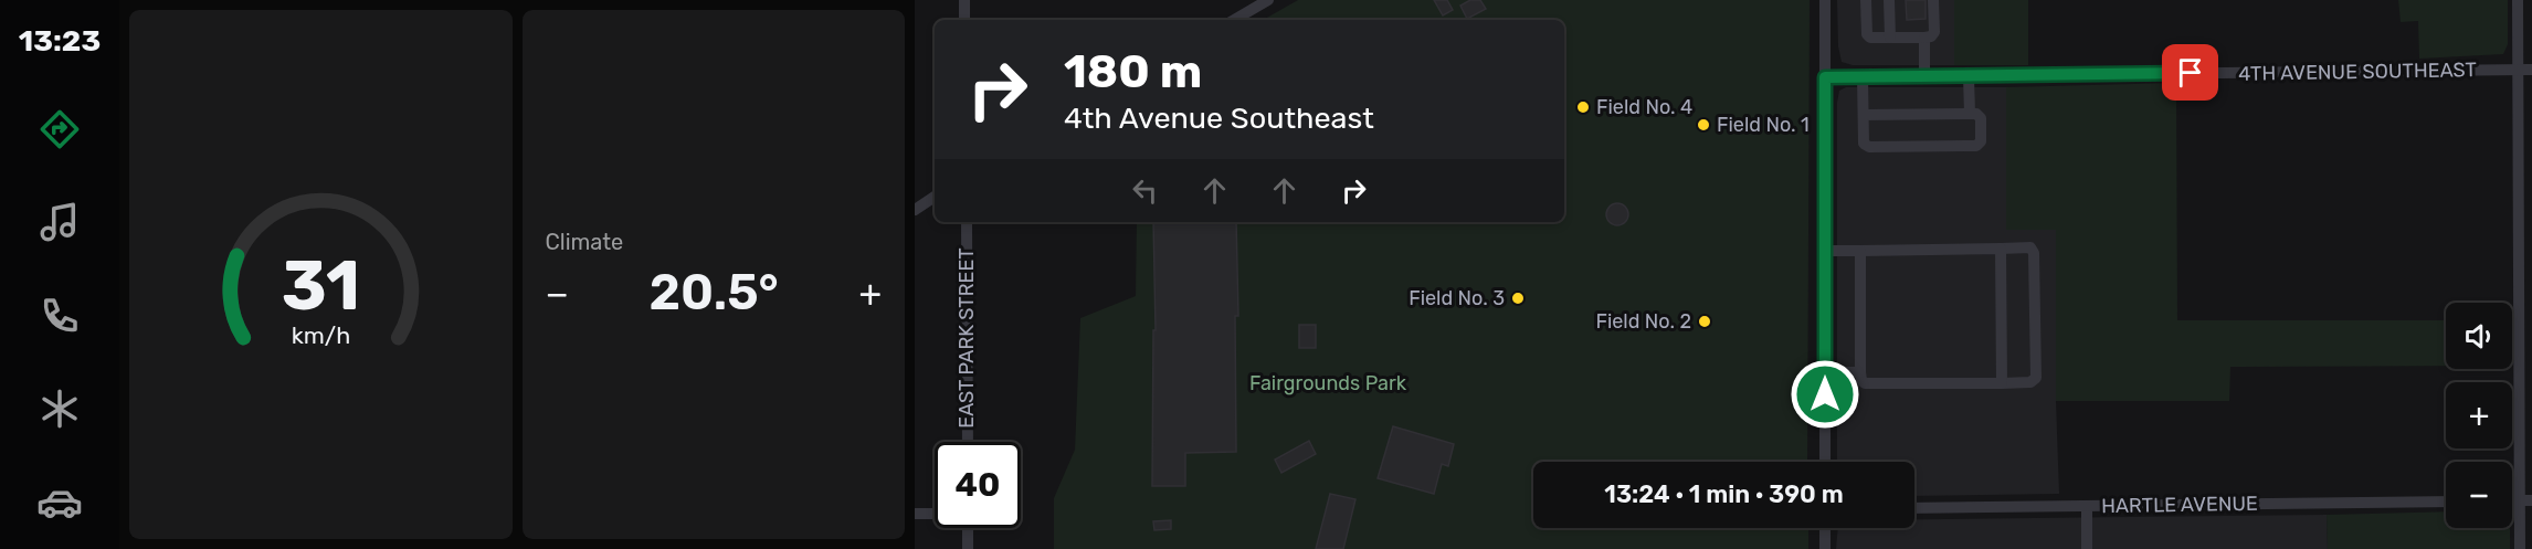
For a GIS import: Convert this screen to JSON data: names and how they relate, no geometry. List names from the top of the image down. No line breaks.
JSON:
{"streets":{"street":["4TH AVENUE SOUTHEAST","EAST PARK STREET","HARTLE AVENUE"]},"parks":["Fairgrounds Park"],"places":["Field No. 4","Field No. 1","Field No. 3","Field No. 2"],"page":{"tabs":"13:23","tile":"Climate","turn":["180 m","4th Avenue Southeast"],"heat":["−","20.5°","+"],"map_buttons":["+","−"],"limit":"40","trip":"13:24 · 1 min · 390 m","gauge":["31","km/h"]}}
